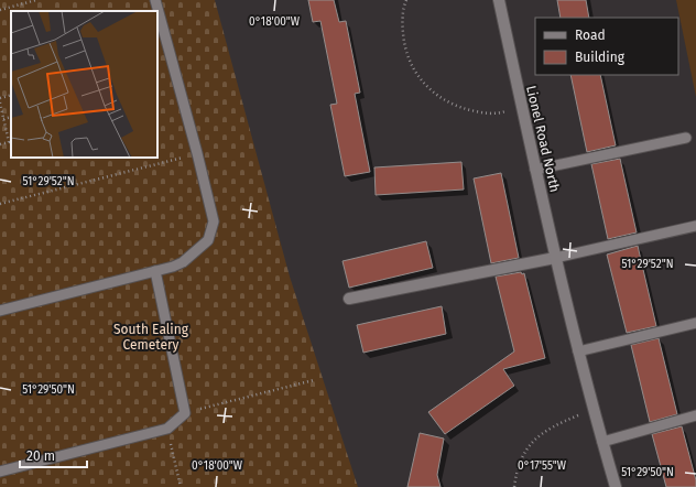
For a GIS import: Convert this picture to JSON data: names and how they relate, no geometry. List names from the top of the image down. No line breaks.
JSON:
{"streets":{"street":["Lionel Road North"]},"parks":["South Ealing Cemetery"],"legend":["Road","Building"],"scale_bar":"20 m","coordinates":["0°18'00\"W","51°29'52\"N","51°29'50\"N","0°17'55\"W"]}
